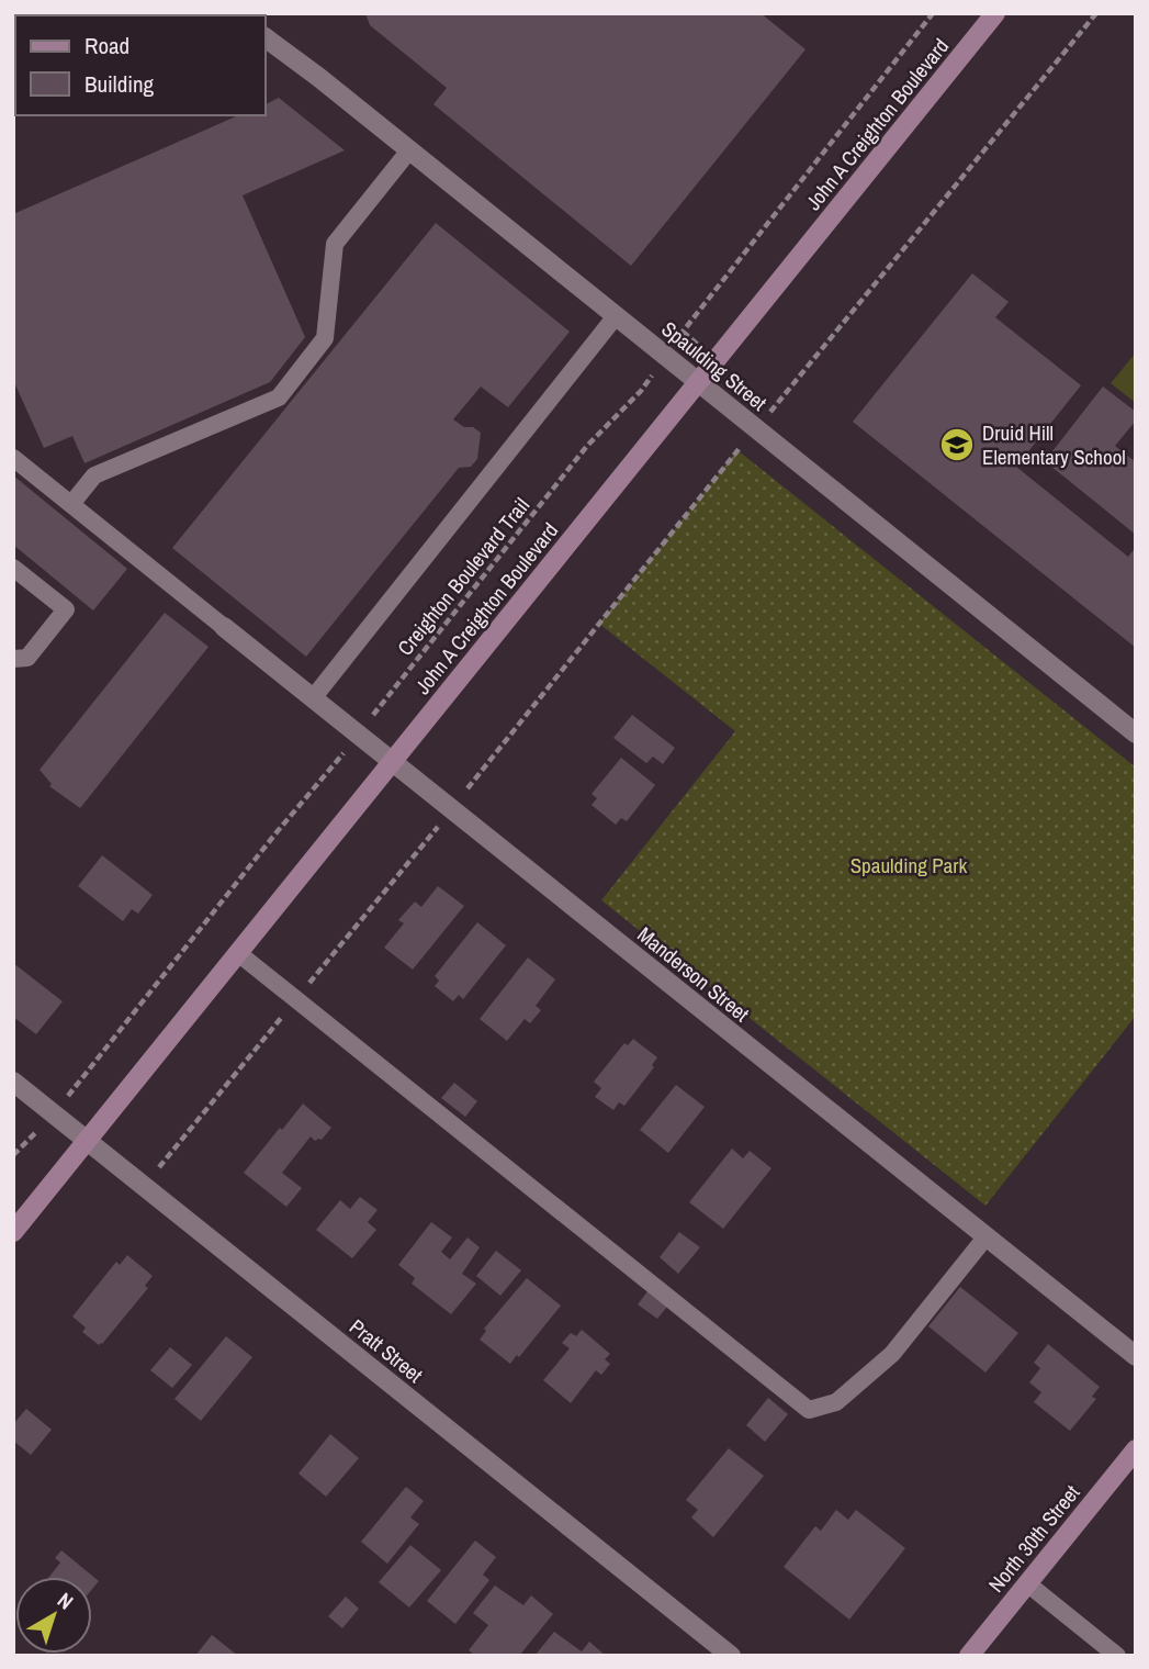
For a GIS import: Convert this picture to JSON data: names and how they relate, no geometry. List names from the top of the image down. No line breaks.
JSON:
{"streets":{"street":["John A Creighton Boulevard","Spaulding Street","Manderson Street","Pratt Street","North 30th Street"],"path":["Creighton Boulevard Trail"]},"crossings":[["John A Creighton Boulevard","Spaulding Street"],["John A Creighton Boulevard","Manderson Street"],["John A Creighton Boulevard","Pratt Street"],["Spaulding Street","Creighton Boulevard Trail"],["Creighton Boulevard Trail","Manderson Street"],["Creighton Boulevard Trail","Pratt Street"]],"parks":["Spaulding Park"],"places":{"school or university":["Druid Hill Elementary School"]},"legend":["Road","Building"],"north":"top right"}
